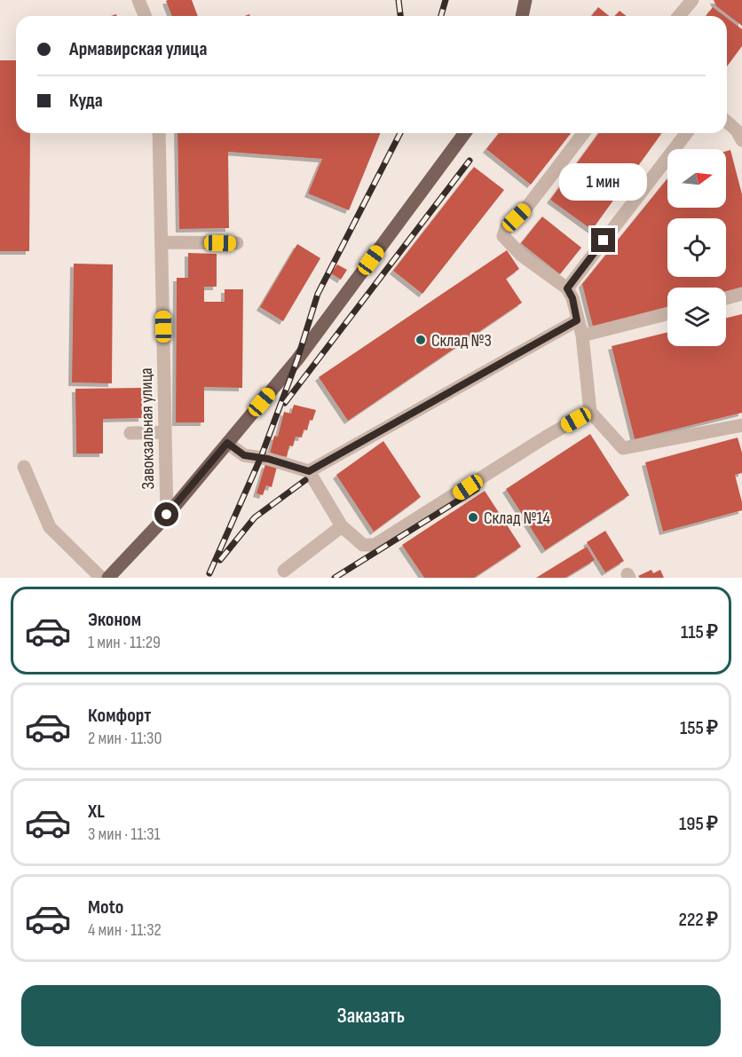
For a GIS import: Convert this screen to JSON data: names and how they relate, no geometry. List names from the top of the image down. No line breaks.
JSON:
{"streets":{"street":["Завокзальная улица"]},"places":["Склад №3","Склад №14"],"north":"right","page":{"banner":["Армавирская улица","Куда"],"bubble":"1 мин","list":[{"name":"Эконом","note":"1 мин · 11:29","value":"115 ₽"},{"name":"Комфорт","note":"2 мин · 11:30","value":"155 ₽"},{"name":"XL","note":"3 мин · 11:31","value":"195 ₽"},{"name":"Moto","note":"4 мин · 11:32","value":"222 ₽"}],"buttons":"Заказать"}}
